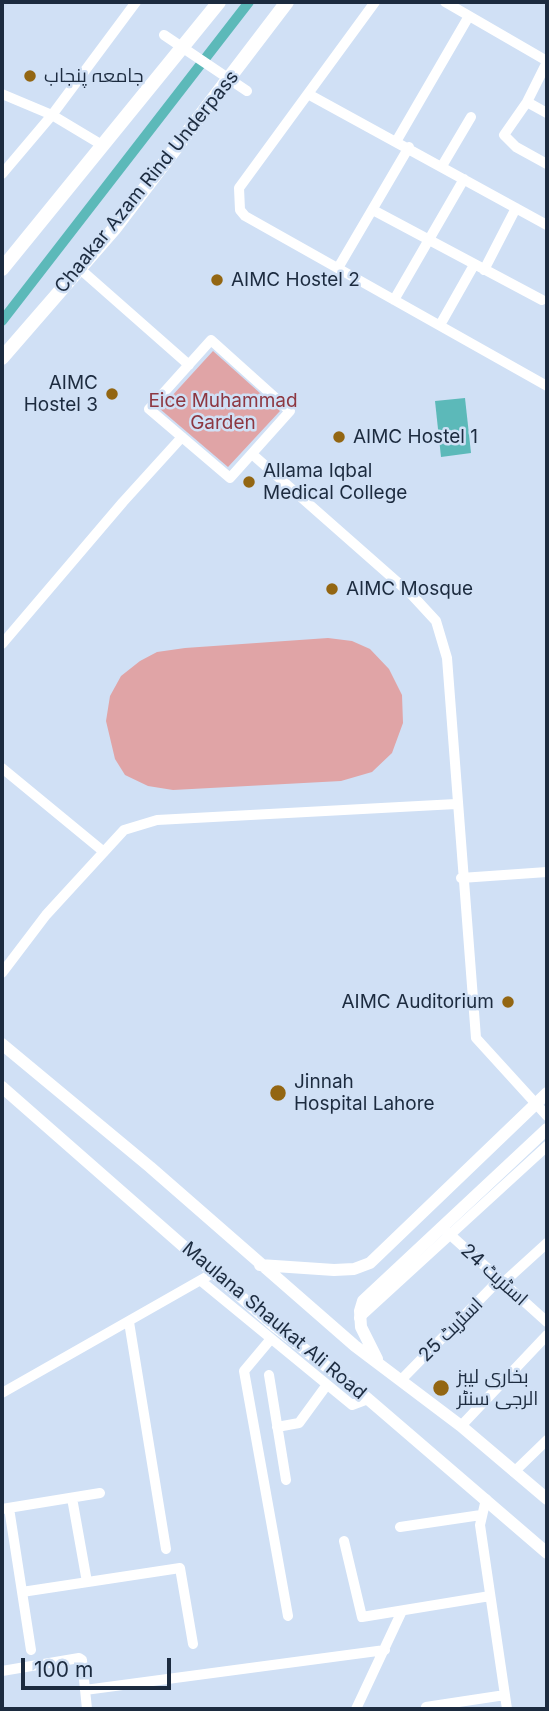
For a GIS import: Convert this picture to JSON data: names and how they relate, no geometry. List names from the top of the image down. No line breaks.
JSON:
{"streets":{"highway":["Chaakar Azam Rind Underpass"],"main road":["Maulana Shaukat Ali Road"],"street":["اسٹریٹ 24","اسٹریٹ 25"]},"crossings":[["اسٹریٹ 24","اسٹریٹ 25"],["Maulana Shaukat Ali Road","اسٹریٹ 25"]],"parks":["Eice Muhammad Garden"],"places":["جامعہ پنجاب","AIMC Hostel 2","AIMC Hostel 3","AIMC Hostel 1","Allama Iqbal Medical College","AIMC Mosque","AIMC Auditorium","Jinnah Hospital Lahore","بخاری لیبز الرجی سنٹر"],"scale_bar":"100 m"}
